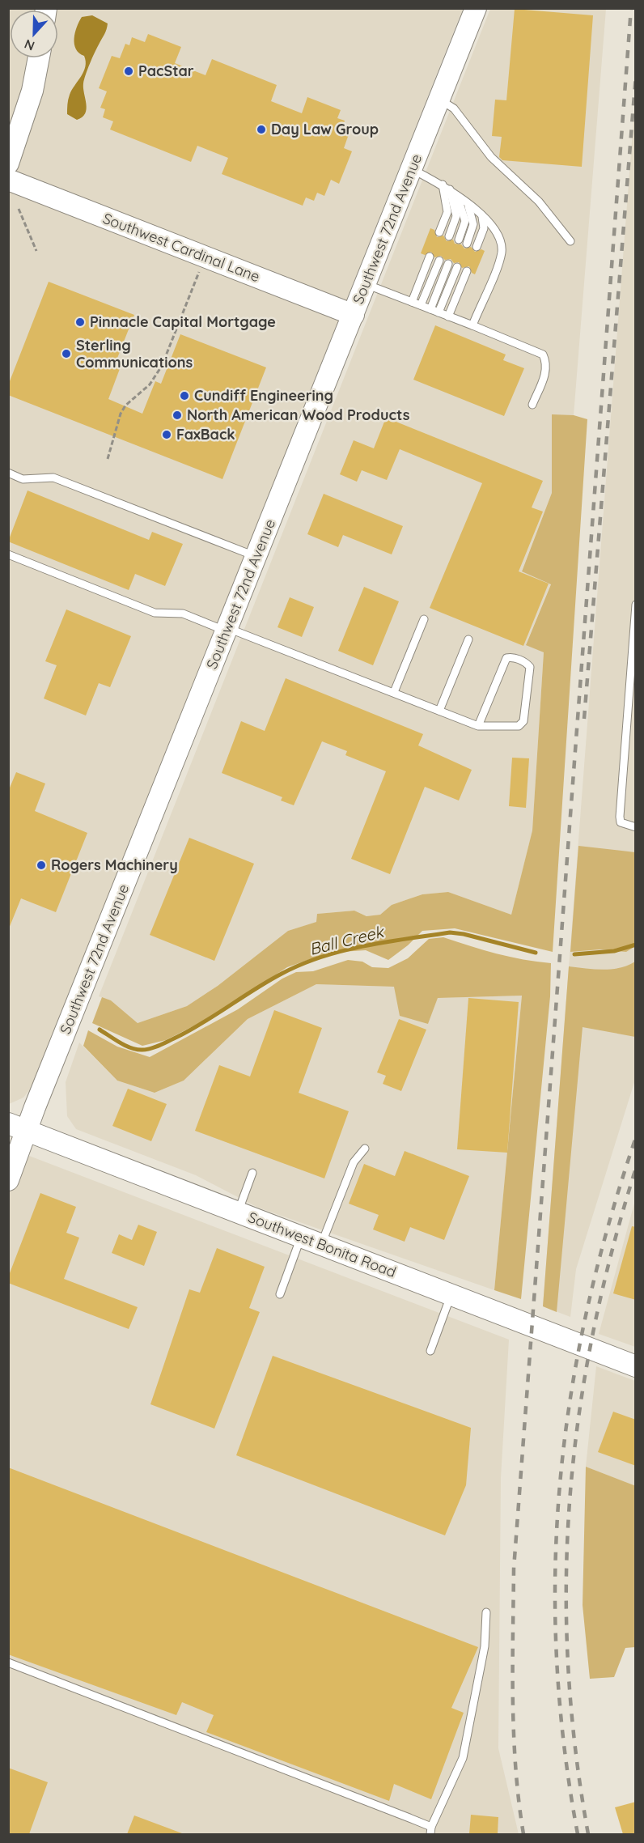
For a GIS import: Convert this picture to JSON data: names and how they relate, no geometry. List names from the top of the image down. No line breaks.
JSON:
{"streets":{"main road":["Southwest 72nd Avenue","Southwest Cardinal Lane","Southwest Bonita Road"]},"crossings":[["Southwest 72nd Avenue","Southwest Cardinal Lane"],["Southwest 72nd Avenue","Southwest Bonita Road"]],"water":["Ball Creek"],"places":["PacStar","Day Law Group","Pinnacle Capital Mortgage","Sterling Communications","Cundiff Engineering","North American Wood Products","FaxBack","Rogers Machinery"],"north":"bottom"}
